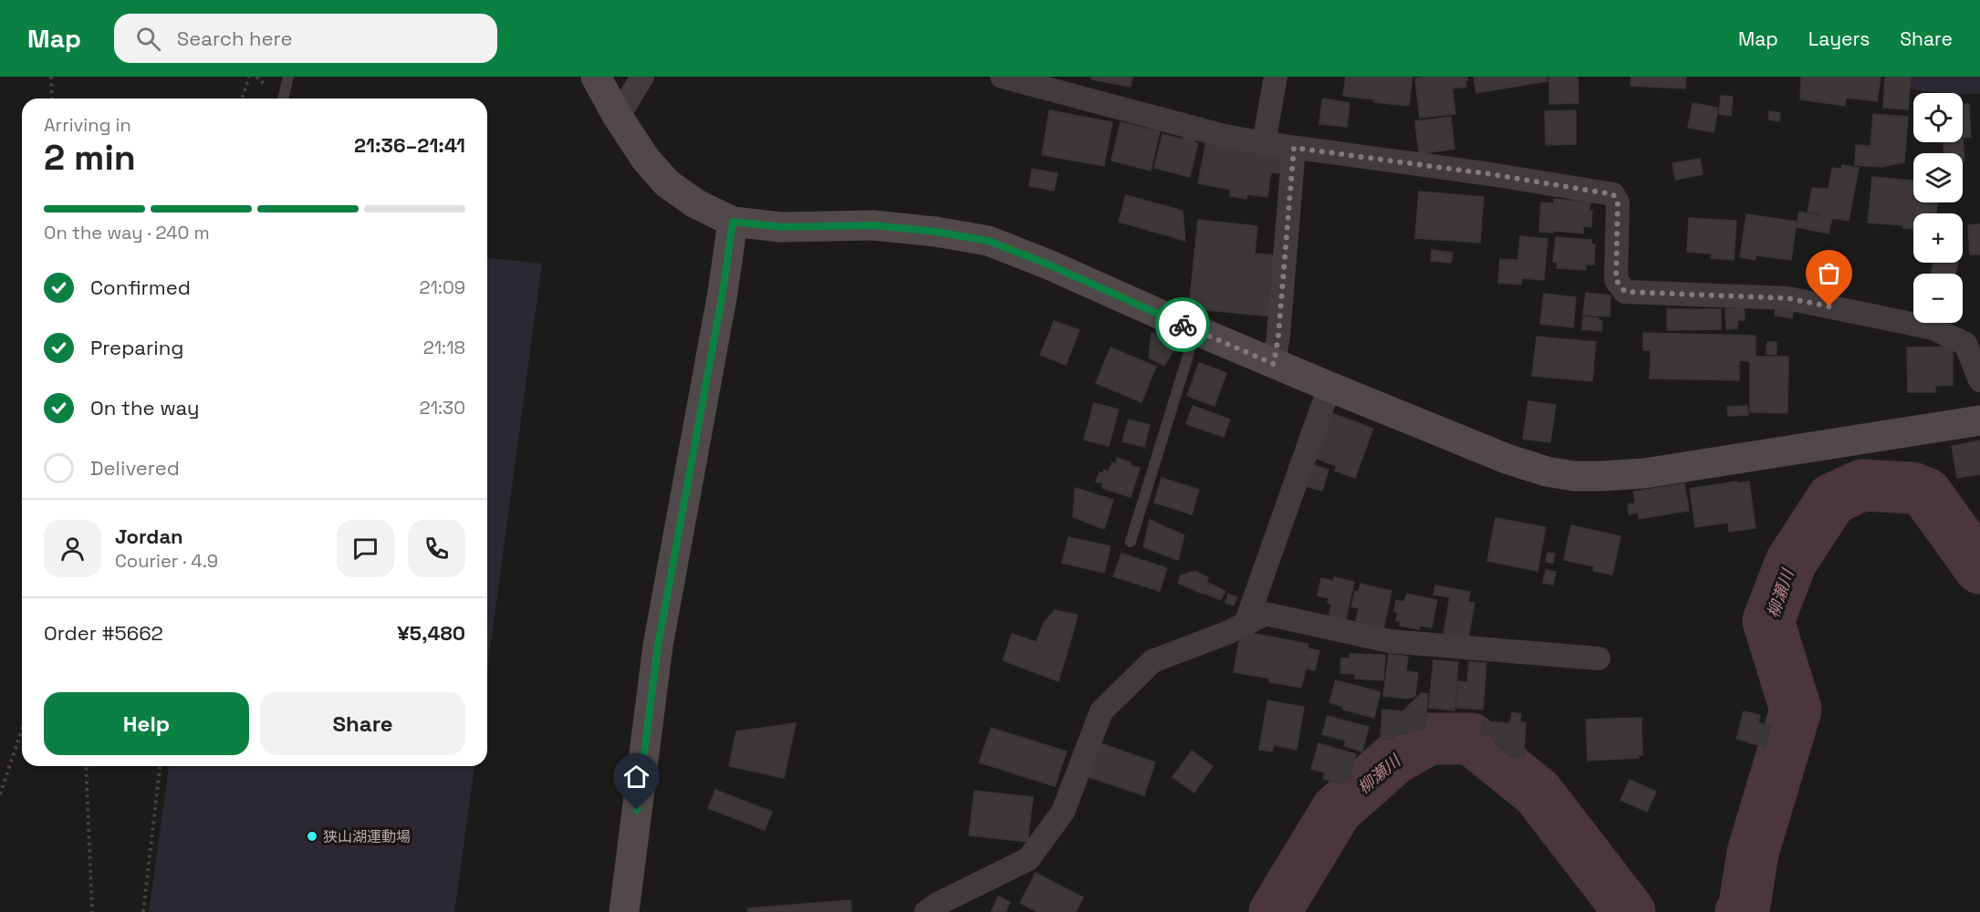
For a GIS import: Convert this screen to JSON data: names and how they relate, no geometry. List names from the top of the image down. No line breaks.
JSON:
{"water":["柳瀬川"],"places":["狭山湖運動場"],"page":{"header":"Map","search":"Search here","nav":["Map","Layers","Share"],"map_buttons":["+","−"],"heading":["2 min","Arriving in","21:36–21:41"],"panel":["Jordan","Courier · 4.9","Order #5662","¥5,480"],"bar":"On the way · 240 m","list":[["Confirmed","21:09"],["Preparing","21:18"],["On the way","21:30"],"Delivered"],"buttons":["Help","Share"]}}
